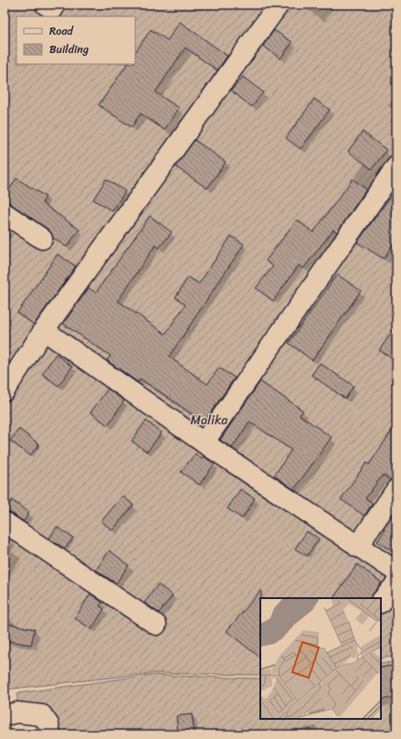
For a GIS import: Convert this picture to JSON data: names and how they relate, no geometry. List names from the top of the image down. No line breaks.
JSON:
{"parks":["Malika"],"legend":["Road","Building"]}
